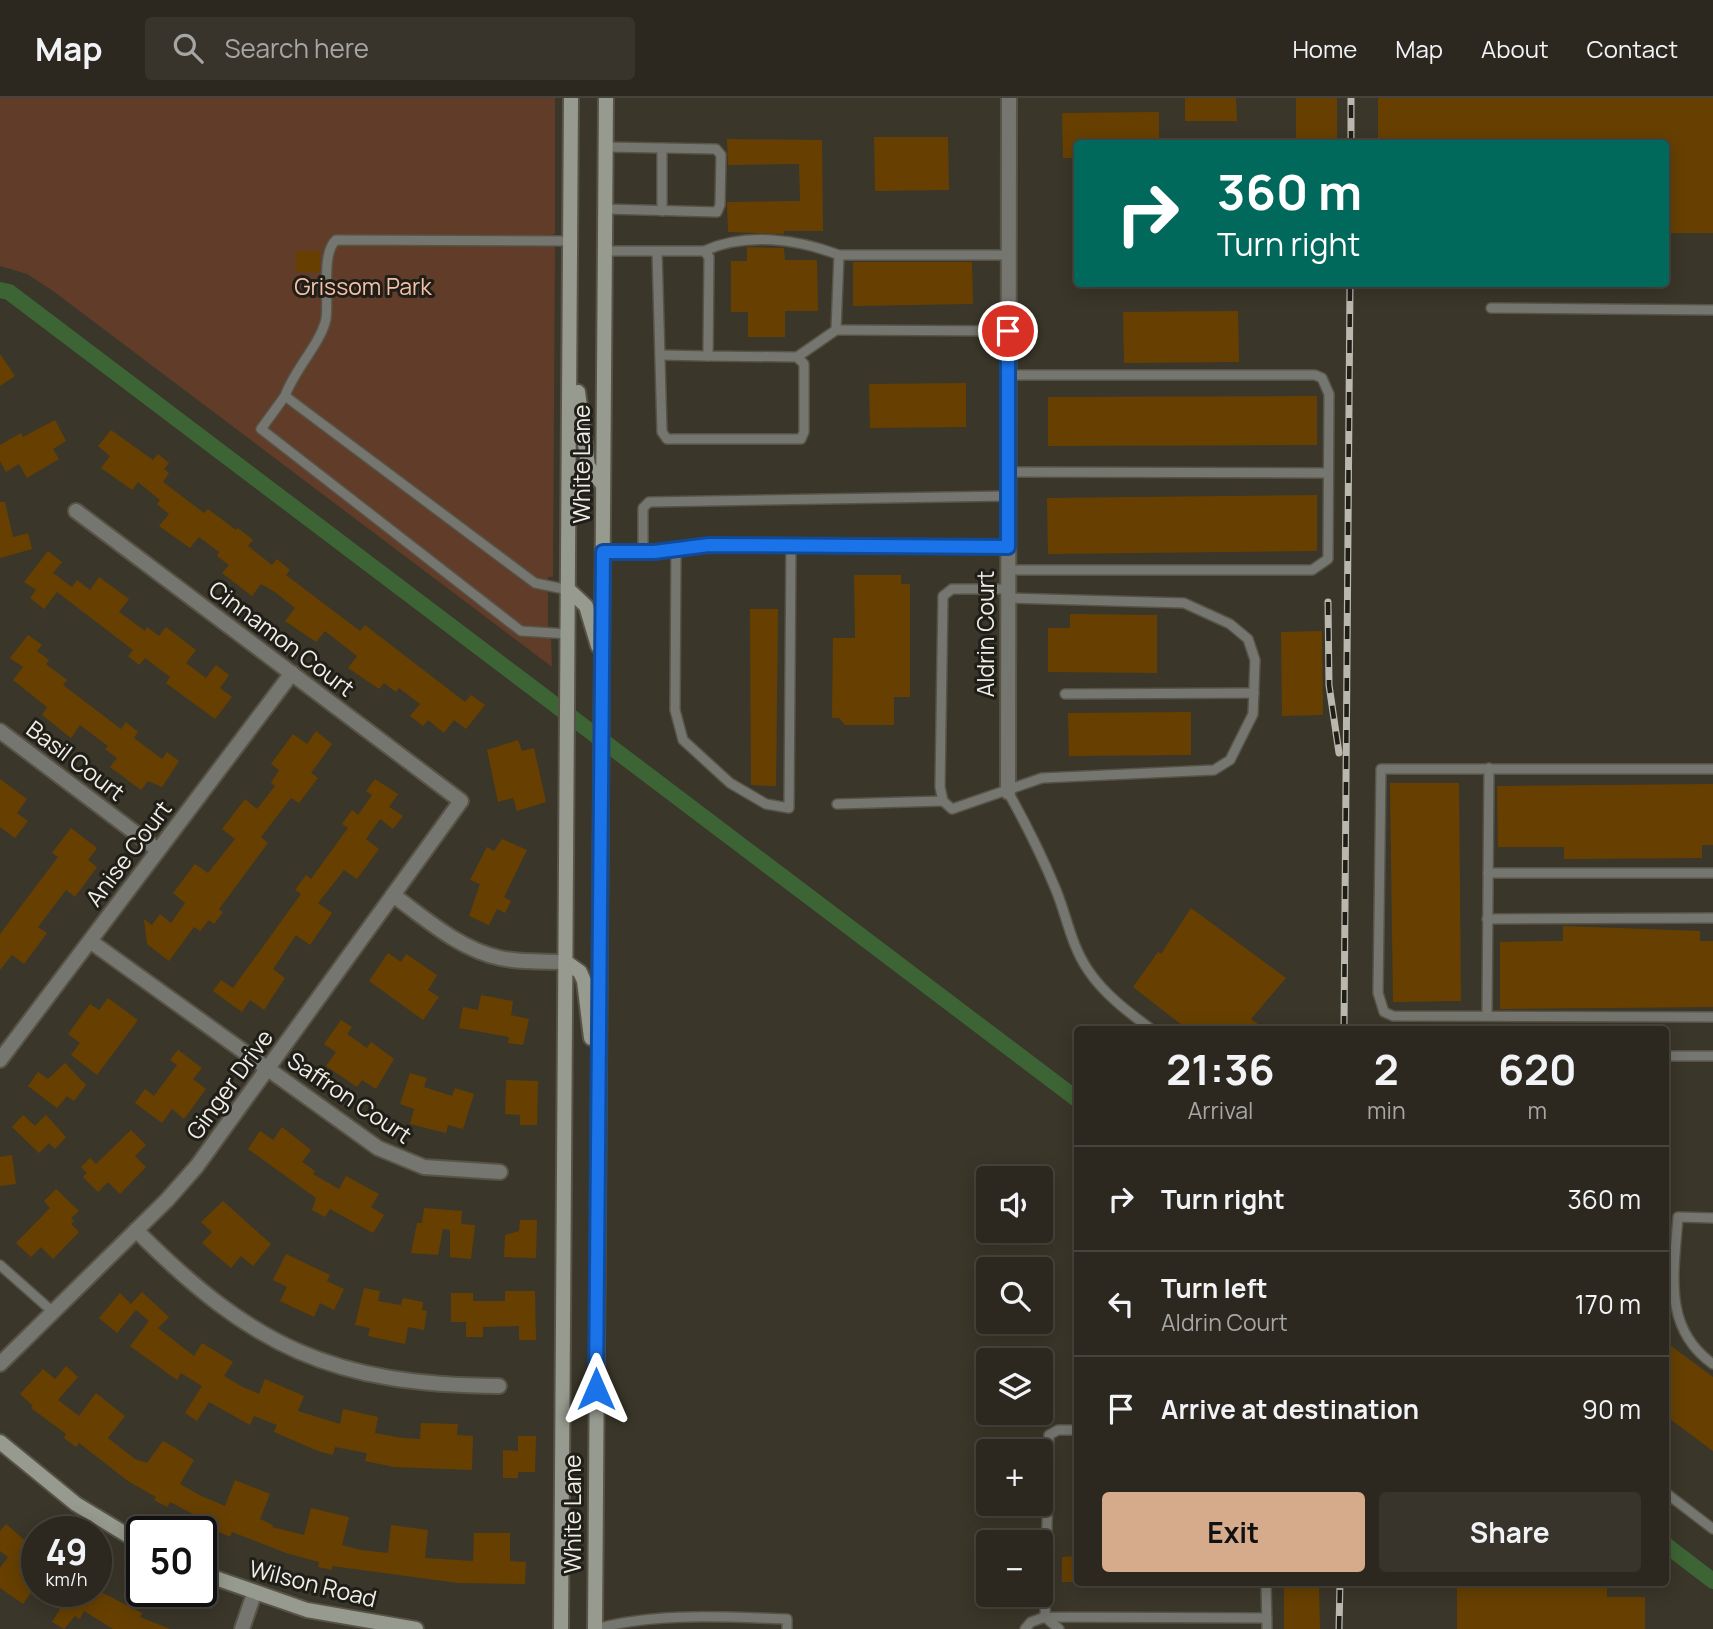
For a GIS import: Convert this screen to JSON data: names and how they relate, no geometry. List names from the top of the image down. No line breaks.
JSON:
{"streets":{"main road":["White Lane","Wilson Road"],"street":["Aldrin Court","Cinnamon Court","Basil Court","Anise Court","Ginger Drive","Saffron Court"]},"crossings":[["Cinnamon Court","Anise Court"],["Cinnamon Court","Ginger Drive"],["Basil Court","Anise Court"],["Anise Court","Saffron Court"],["Ginger Drive","Saffron Court"]],"parks":["Grissom Park"],"page":{"header":"Map","search":"Search here","nav":["Home","Map","About","Contact"],"turn":["360 m","Turn right"],"eta":["21:36","Arrival","2","min","620","m"],"list":[{"name":"Turn right","value":"360 m"},{"name":"Turn left","note":"Aldrin Court","value":"170 m"},{"name":"Arrive at destination","value":"90 m"}],"map_buttons":["+","−"],"buttons":["Exit","Share"],"speed":"49 km/h","limit":"50"}}
